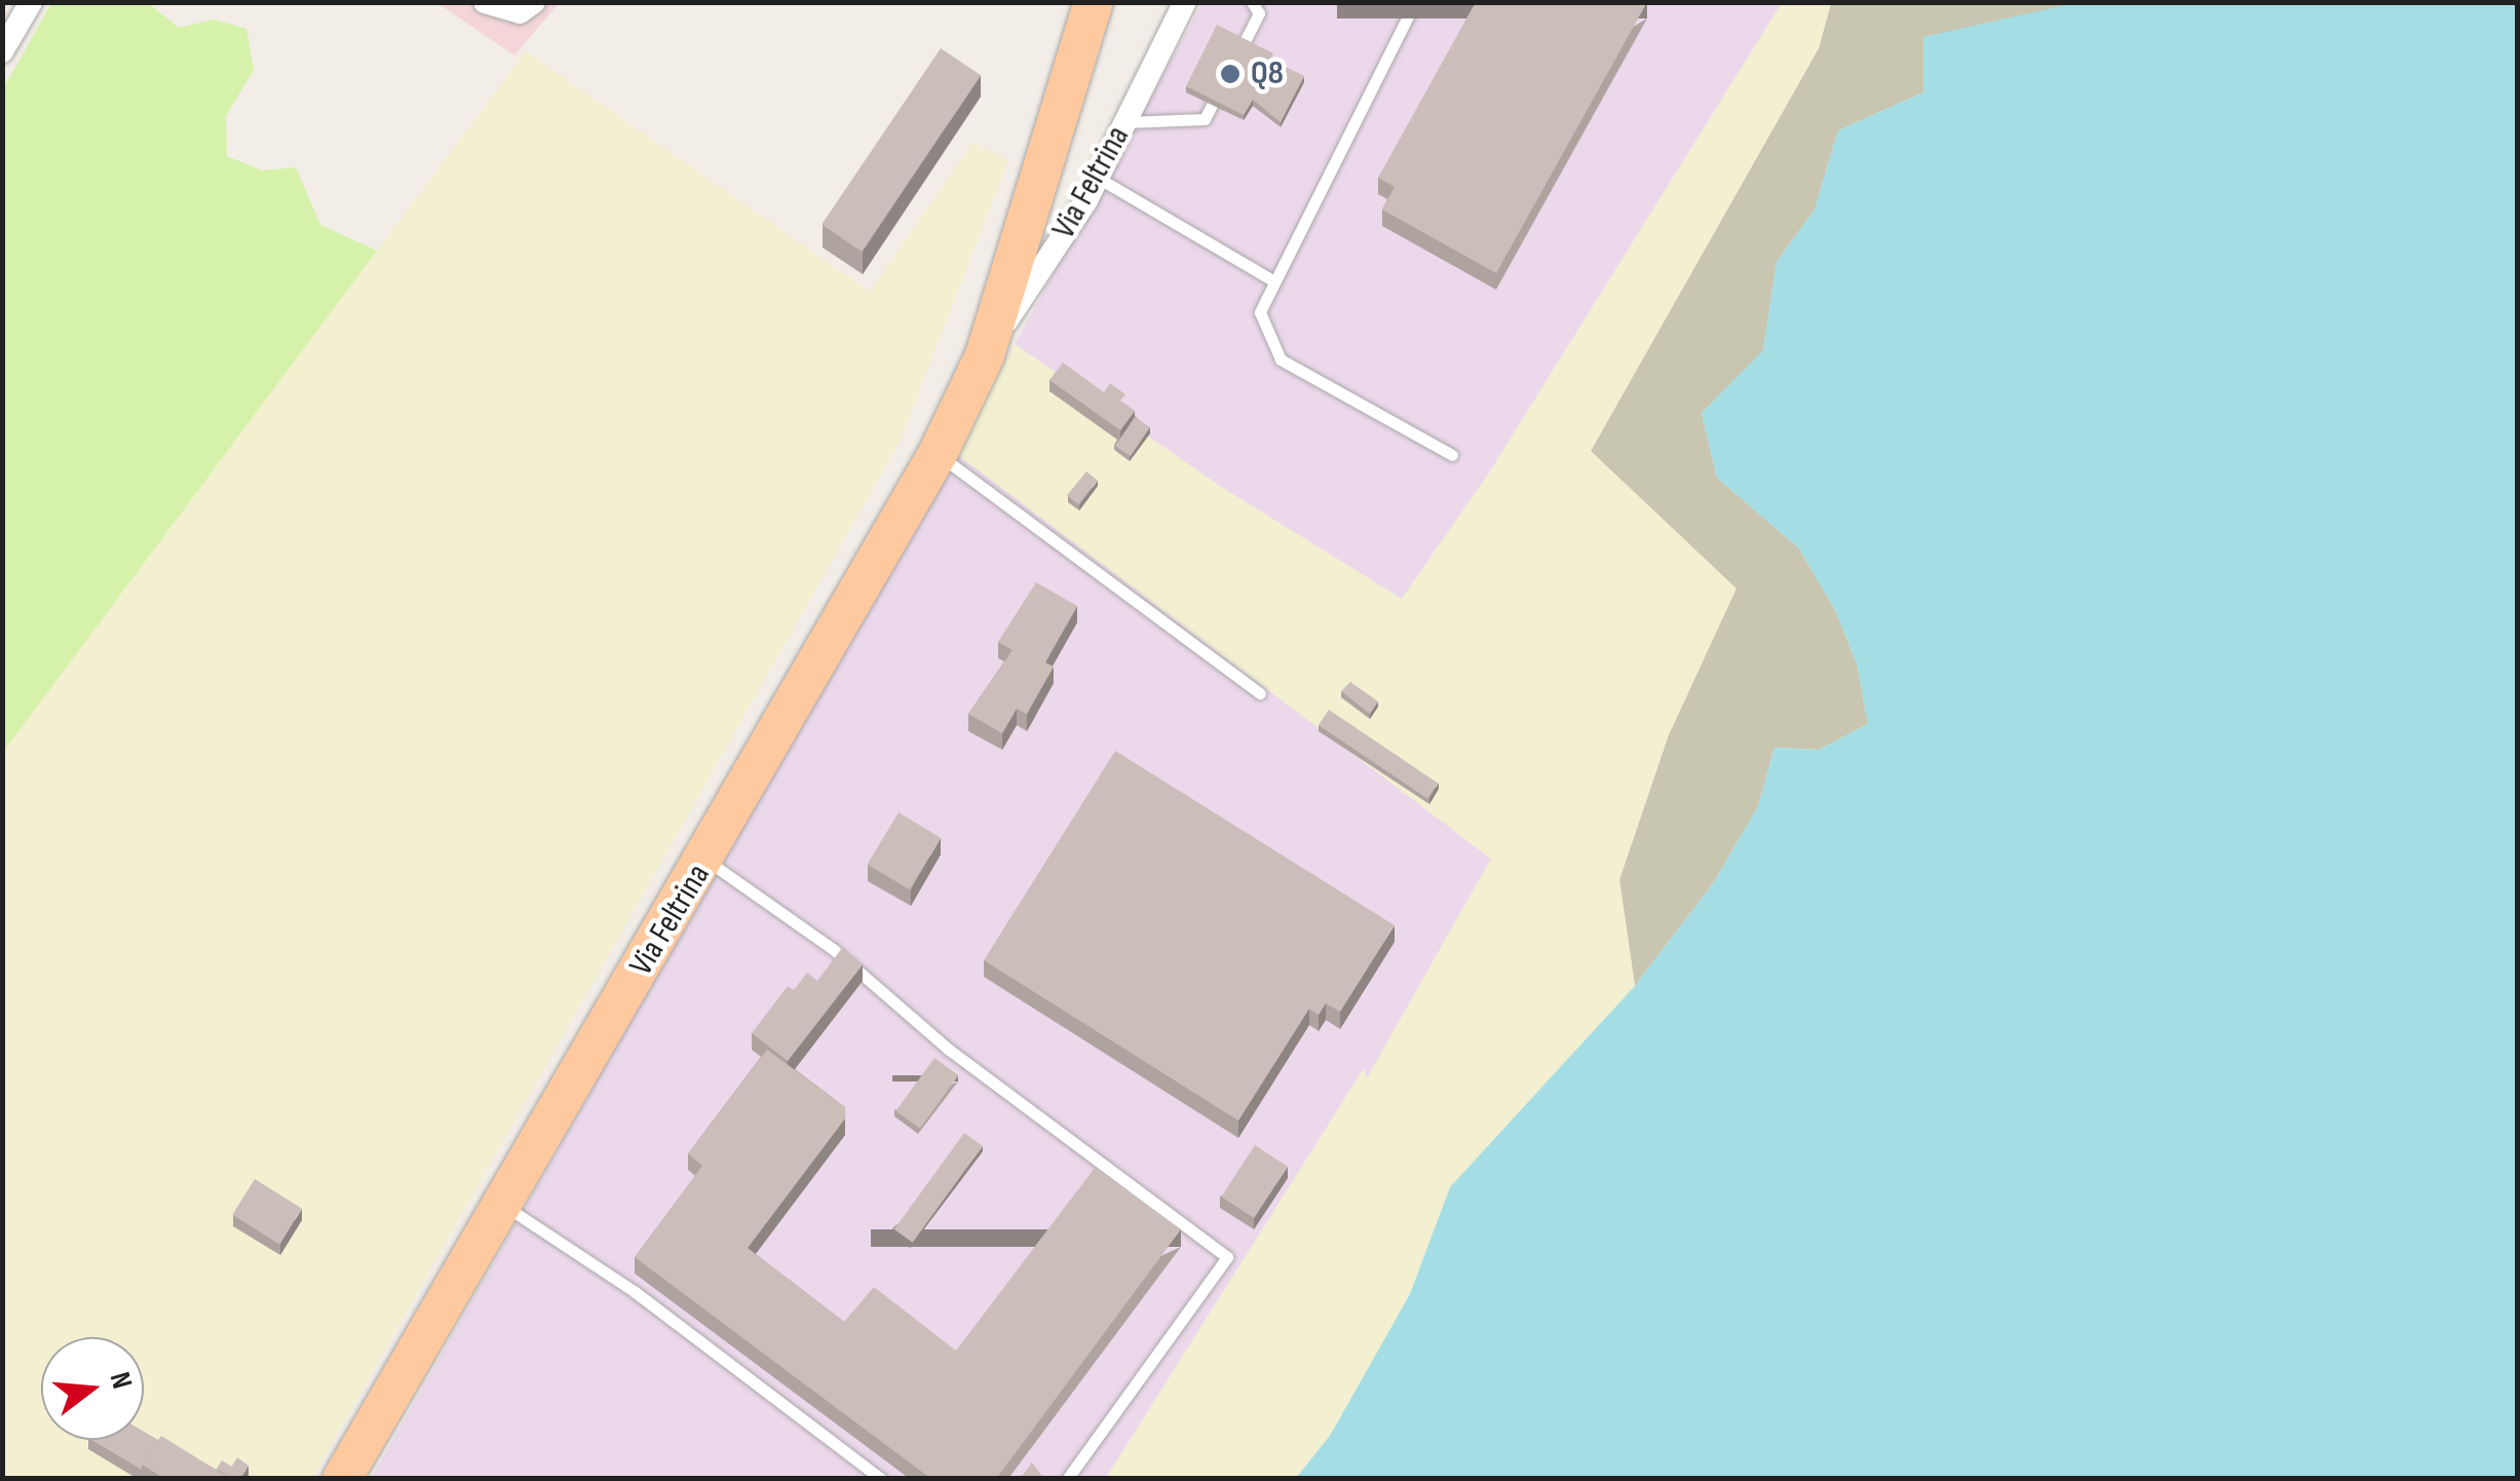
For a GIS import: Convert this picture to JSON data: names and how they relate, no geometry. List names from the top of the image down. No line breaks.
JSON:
{"streets":{"main road":["Via Feltrina"]},"places":["Q8"],"north":"right"}
